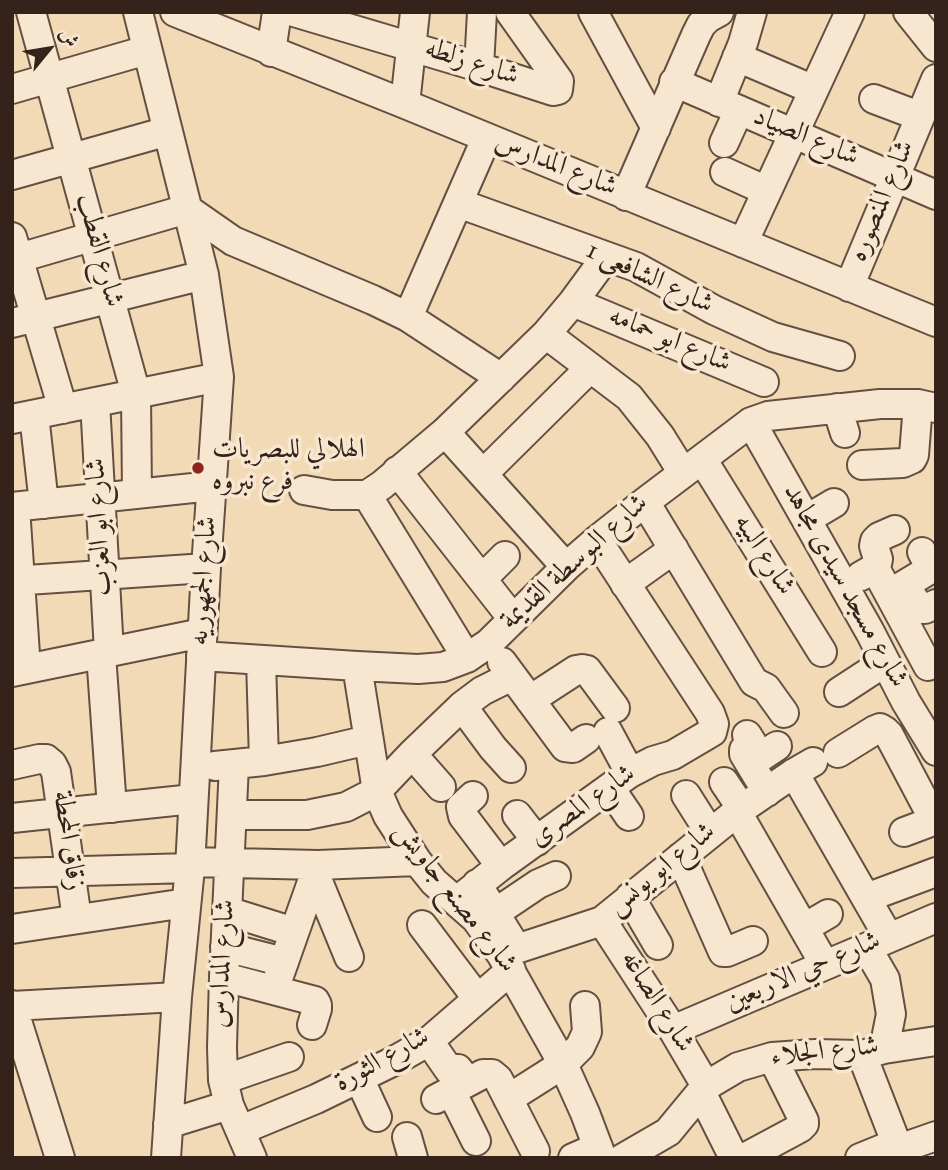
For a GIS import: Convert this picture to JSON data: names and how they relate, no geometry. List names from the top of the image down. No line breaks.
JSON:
{"streets":{"street":["شارع زلطه","شارع الصياد","شارع المدارس","شارع المنصوره","شارع القطب","شارع الشافعى 1","شارع ابو حمامه","شارع ابو العزب","شارع البيه","شارع البوسطة القديمة","شارع الجمهوريه","شارع مسجد سيدى مجاهد","شارع المصرى","زقاق المحطة","شارع ابو يونس","شارع مصنع جاويش","شارع حي الاربعين","شارع الصاغه","شارع الجلاء","شارع الثورة"]},"crossings":[["شارع الصياد","شارع المنصوره"],["شارع المدارس","شارع المنصوره"],["شارع المدارس","شارع الثورة"],["شارع ابو العزب","شارع البوسطة القديمة"],["شارع البيه","شارع البوسطة القديمة"],["شارع البوسطة القديمة","شارع الجمهوريه"],["شارع البوسطة القديمة","شارع مسجد سيدى مجاهد"],["شارع البوسطة القديمة","شارع مصنع جاويش"],["شارع المصرى","شارع مصنع جاويش"],["شارع ابو يونس","شارع مصنع جاويش"],["شارع ابو يونس","شارع الصاغه"],["شارع ابو يونس","شارع الثورة"],["شارع مصنع جاويش","شارع الجلاء"],["شارع مصنع جاويش","شارع الثورة"],["شارع حي الاربعين","شارع الصاغه"],["شارع الصاغه","شارع الجلاء"]],"places":["الهلالي للبصريات فرع نبروه"],"north":"top right"}
